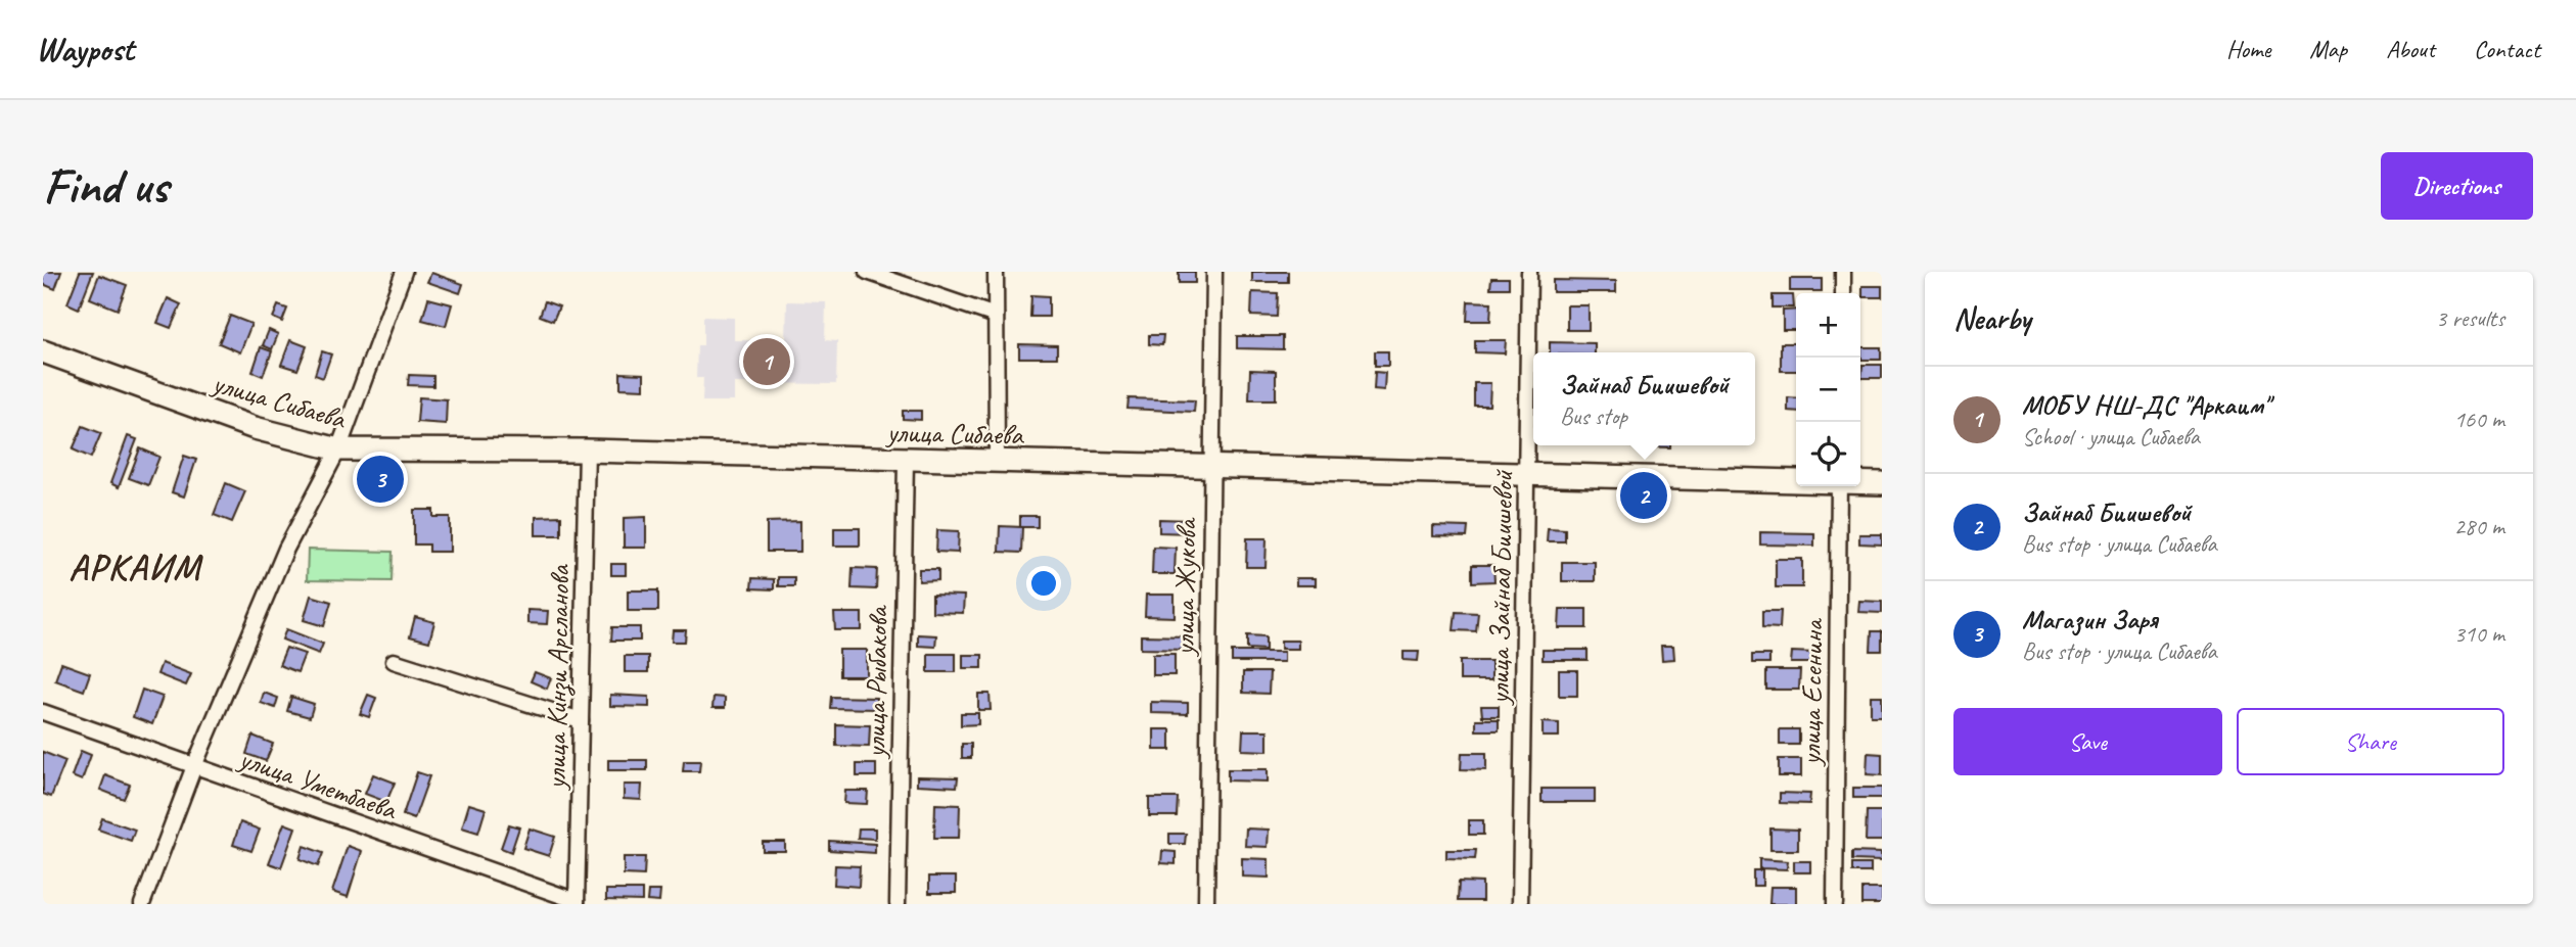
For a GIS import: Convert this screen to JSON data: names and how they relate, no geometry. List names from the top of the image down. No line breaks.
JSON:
{"streets":{"main road":["улица Сибаева"],"street":["улица Жукова","улица Зайнаб Биишевой","улица Кинзи Арсланова","улица Рыбакова","улица Есенина","улица Уметбаева"]},"crossings":[["улица Сибаева","улица Жукова"],["улица Сибаева","улица Зайнаб Биишевой"],["улица Сибаева","улица Кинзи Арсланова"],["улица Сибаева","улица Рыбакова"],["улица Кинзи Арсланова","улица Уметбаева"]],"districts":["АРКАИМ"],"page":{"header":"Waypost","nav":["Home","Map","About","Contact"],"buttons":["Directions",["Save","Share"]],"title":"Find us","heading":["Nearby","3 results"],"map_buttons":["+","−"],"pins":["1","3","2"],"popup":["Зайнаб Биишевой","Bus stop"],"list":[{"mark":"1","name":"МОБУ НШ-ДС \"Аркаим\"","note":"School · улица Сибаева","value":"160 m"},{"mark":"2","name":"Зайнаб Биишевой","note":"Bus stop · улица Сибаева","value":"280 m"},{"mark":"3","name":"Магазин Заря","note":"Bus stop · улица Сибаева","value":"310 m"}]}}
